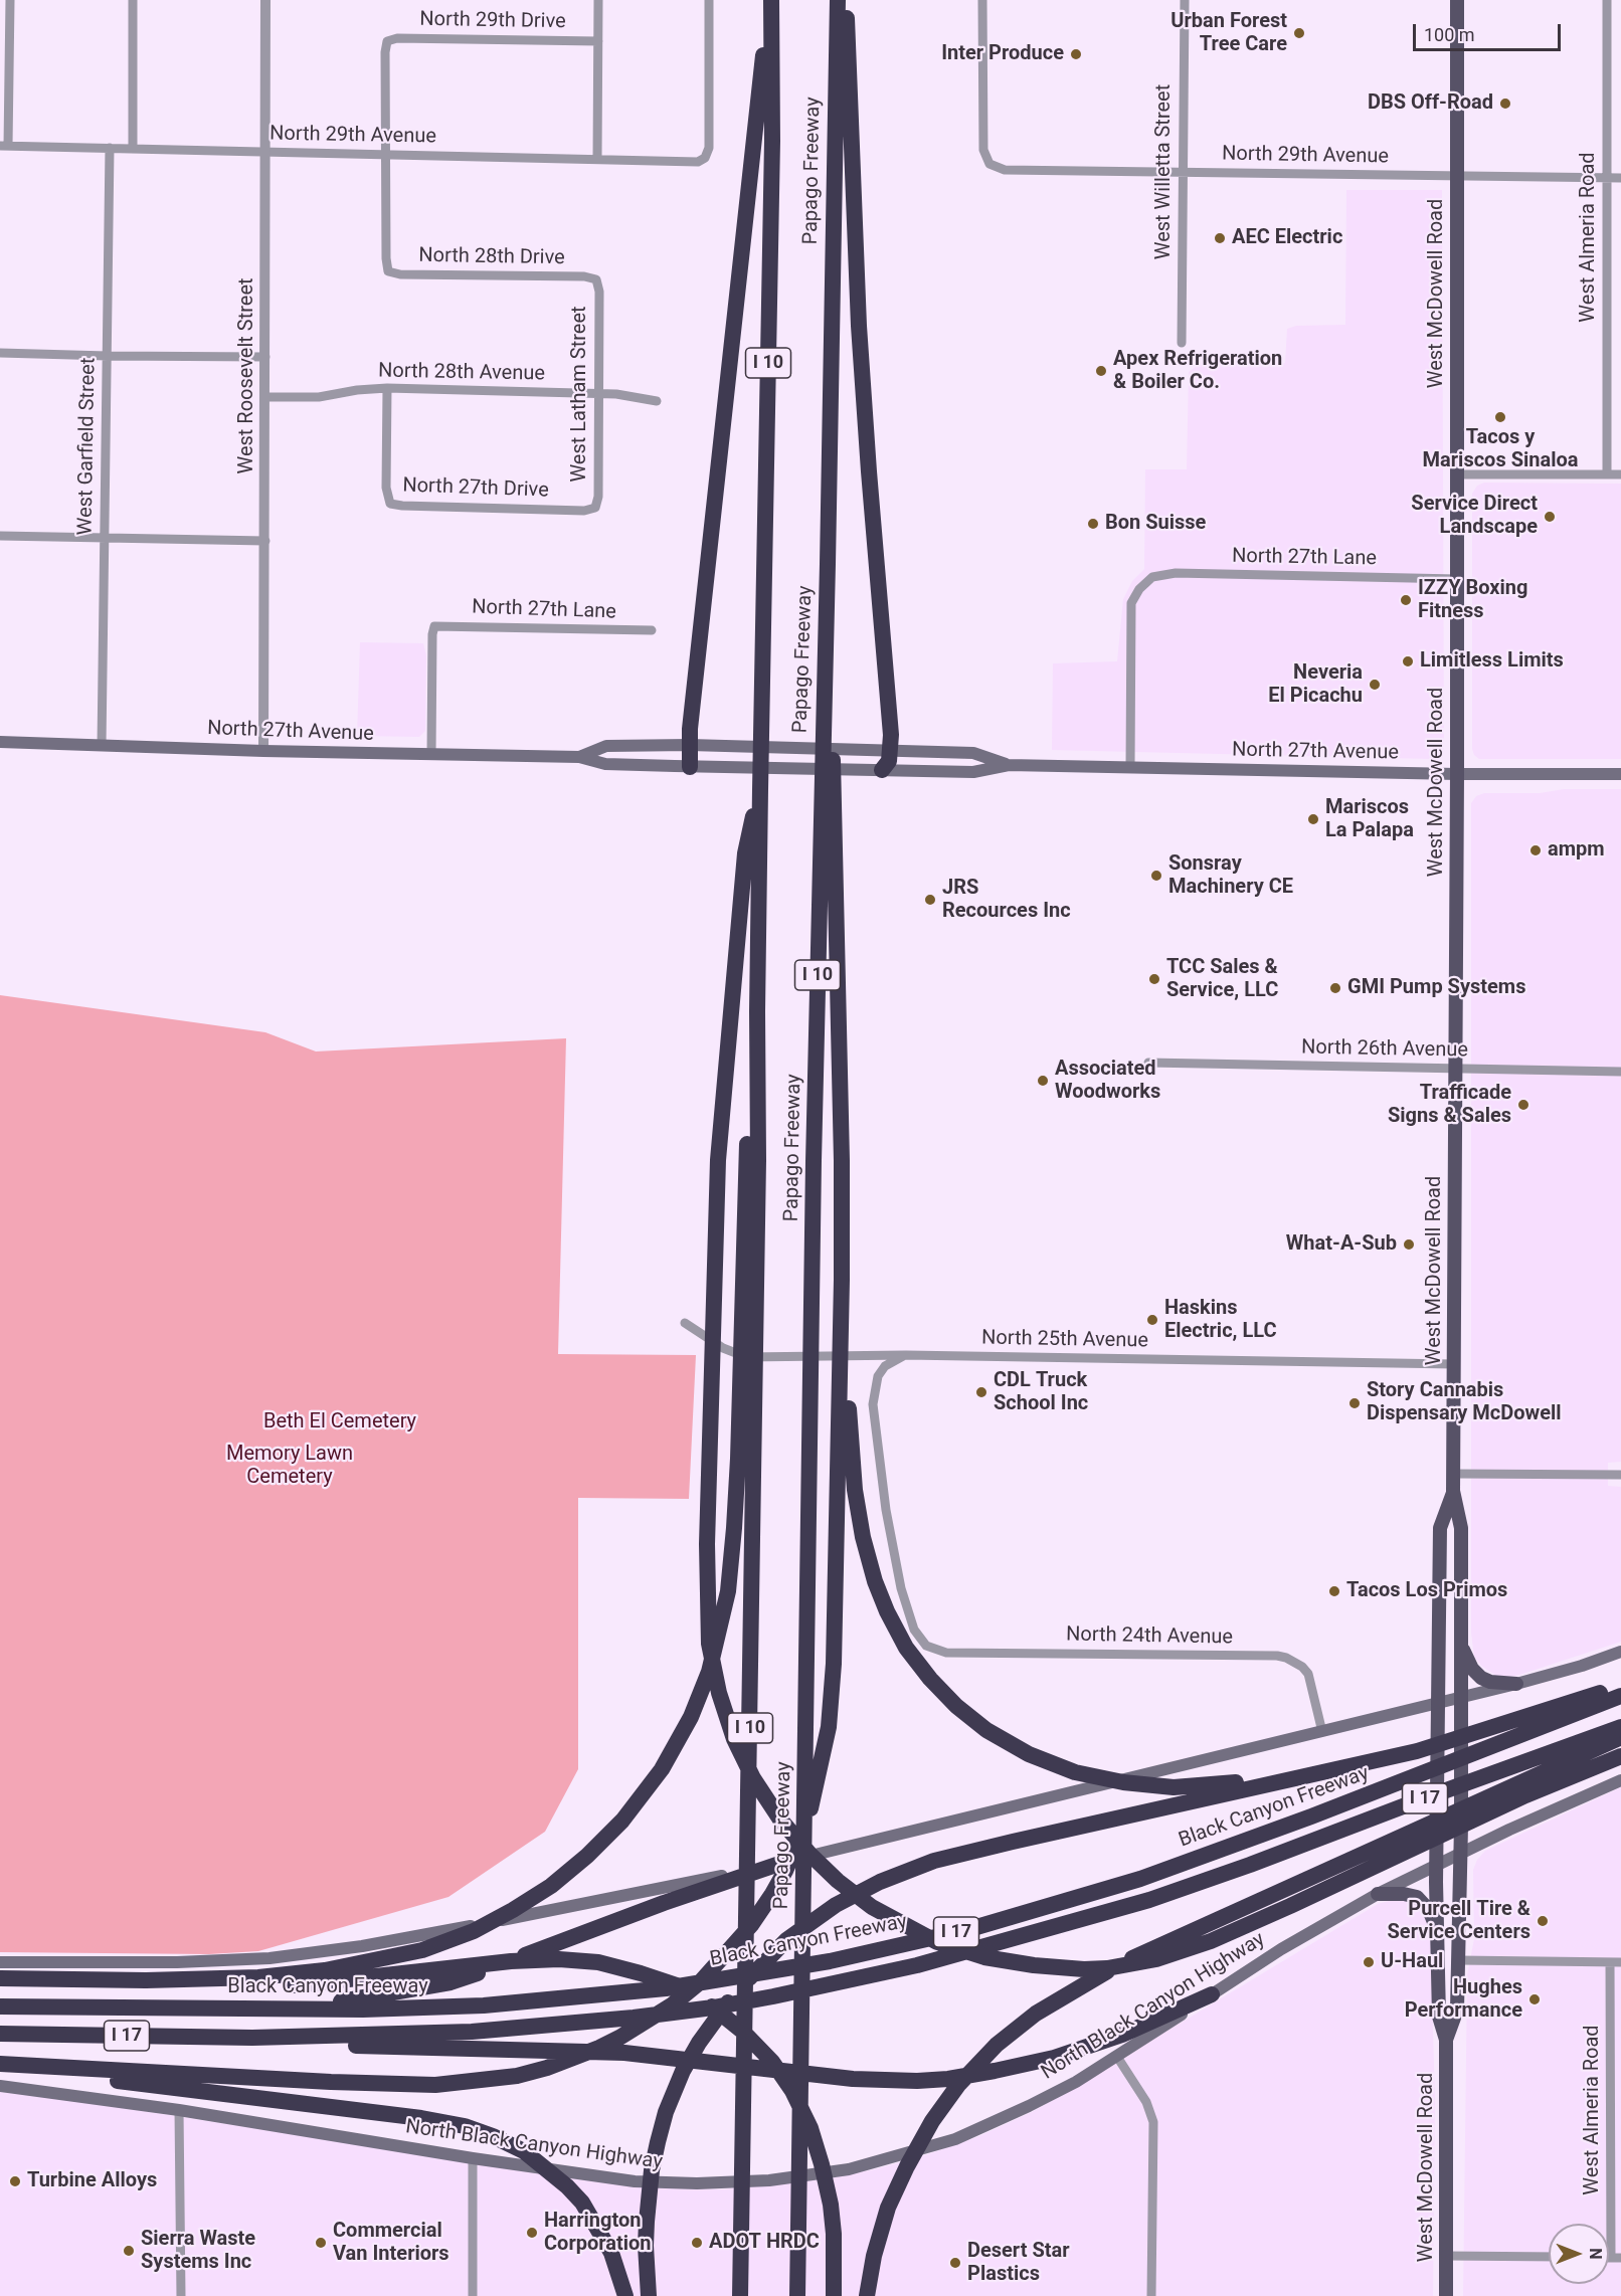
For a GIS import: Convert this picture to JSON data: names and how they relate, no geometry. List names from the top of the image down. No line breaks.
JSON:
{"streets":{"highway":["Papago Freeway","I 10","I 17","Black Canyon Freeway"],"main road":["West McDowell Road","North 27th Avenue","North Black Canyon Highway"],"street":["North 29th Drive","North 29th Avenue","West Willetta Street","West Almeria Road","North 28th Drive","North 28th Avenue","West Roosevelt Street","West Latham Street","West Garfield Street","North 27th Drive","North 27th Lane","North 26th Avenue","North 25th Avenue","North 24th Avenue"]},"crossings":[["North 29th Drive","North 29th Avenue"],["North 29th Drive","North 28th Drive"],["North 29th Avenue","West Willetta Street"],["North 29th Avenue","West Almeria Road"],["North 29th Avenue","North 28th Drive"],["North 29th Avenue","West McDowell Road"],["North 29th Avenue","West Roosevelt Street"],["North 29th Avenue","West Garfield Street"],["North 28th Drive","West Latham Street"],["West McDowell Road","North 27th Lane"],["West McDowell Road","North 27th Avenue"],["West McDowell Road","North 26th Avenue"],["West McDowell Road","North 25th Avenue"],["West McDowell Road","North Black Canyon Highway"],["North 28th Avenue","West Roosevelt Street"],["North 28th Avenue","West Latham Street"],["North 28th Avenue","North 27th Drive"],["West Roosevelt Street","North 27th Avenue"],["West Latham Street","North 27th Drive"],["West Garfield Street","North 27th Avenue"],["North 27th Lane","North 27th Avenue"],["North 25th Avenue","North 24th Avenue"]],"parks":["Beth El Cemetery","Memory Lawn Cemetery"],"places":["Urban Forest Tree Care","Inter Produce","DBS Off-Road","AEC Electric","Apex Refrigeration & Boiler Co.","Tacos y Mariscos Sinaloa","Service Direct Landscape","Bon Suisse","IZZY Boxing Fitness","Limitless Limits","Neveria El Picachu","Mariscos La Palapa","ampm","Sonsray Machinery CE","JRS Recources Inc","TCC Sales & Service, LLC","GMI Pump Systems","Associated Woodworks","Trafficade Signs & Sales","What-A-Sub","Haskins Electric, LLC","CDL Truck School Inc","Story Cannabis Dispensary McDowell","Tacos Los Primos","Purcell Tire & Service Centers","U-Haul","Hughes Performance","Turbine Alloys","Harrington Corporation","Commercial Van Interiors","ADOT HRDC","Sierra Waste Systems Inc","Desert Star Plastics"],"scale_bar":"100 m","north":"right"}
